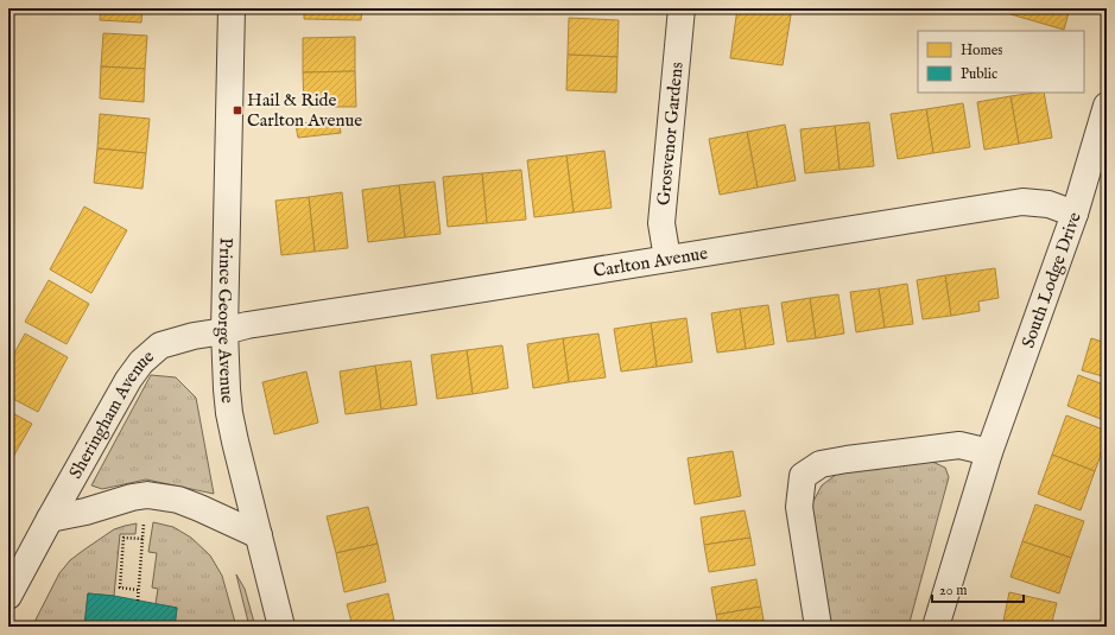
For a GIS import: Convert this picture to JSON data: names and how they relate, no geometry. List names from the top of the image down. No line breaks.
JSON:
{"streets":{"street":["Grosvenor Gardens","Carlton Avenue","South Lodge Drive","Prince George Avenue","Sheringham Avenue"]},"crossings":[["Grosvenor Gardens","Carlton Avenue"],["Carlton Avenue","South Lodge Drive"],["Carlton Avenue","Prince George Avenue"],["Carlton Avenue","Sheringham Avenue"],["Prince George Avenue","Sheringham Avenue"]],"places":{"transit":["Hail & Ride Carlton Avenue"]},"legend":["Homes","Public"],"scale_bar":"20 m"}
